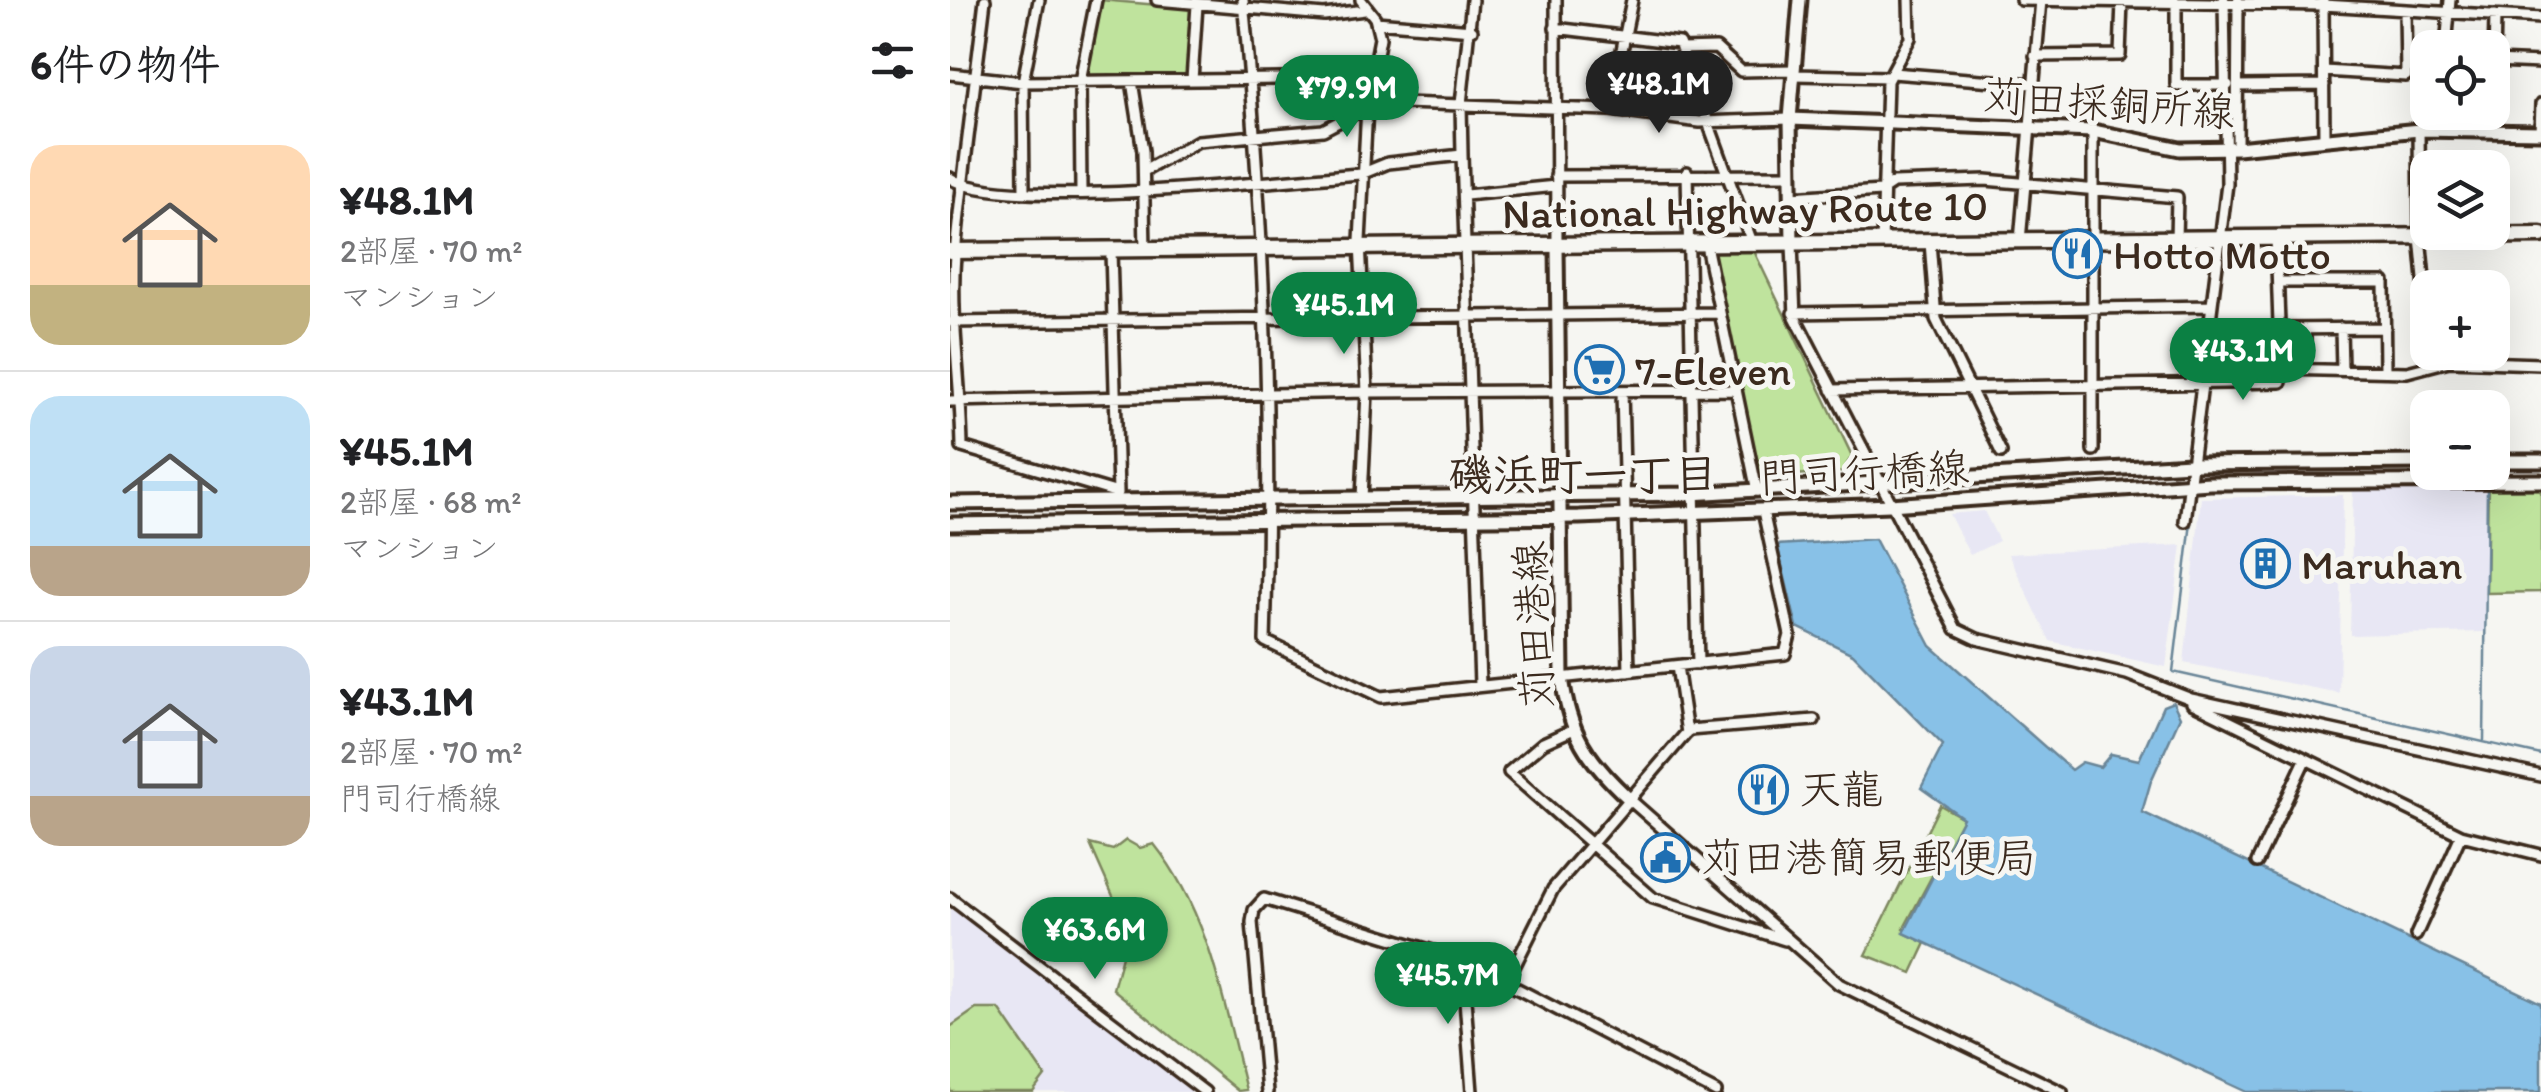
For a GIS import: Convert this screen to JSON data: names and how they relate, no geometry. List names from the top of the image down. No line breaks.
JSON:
{"streets":{"highway":["National Highway Route 10"],"main road":["苅田採銅所線","門司行橋線","苅田港線"]},"crossings":[["National Highway Route 10","苅田港線"],["門司行橋線","苅田港線"]],"districts":["磯浜町一丁目"],"places":{"restaurant":["Hotto Motto","天龍"],"supermarket":["7-Eleven"],"building":["Maruhan"],"public building":["苅田港簡易郵便局"]},"page":{"heading":"6件の物件","map_buttons":["+","−"],"price":["¥48.1M","¥79.9M","¥45.1M","¥43.1M","¥63.6M","¥45.7M"],"list":[{"name":"¥48.1M","note":"2部屋 · 70 m² · マンション"},{"name":"¥45.1M","note":"2部屋 · 68 m² · マンション"},{"name":"¥43.1M","note":"2部屋 · 70 m² · 門司行橋線"}]}}
